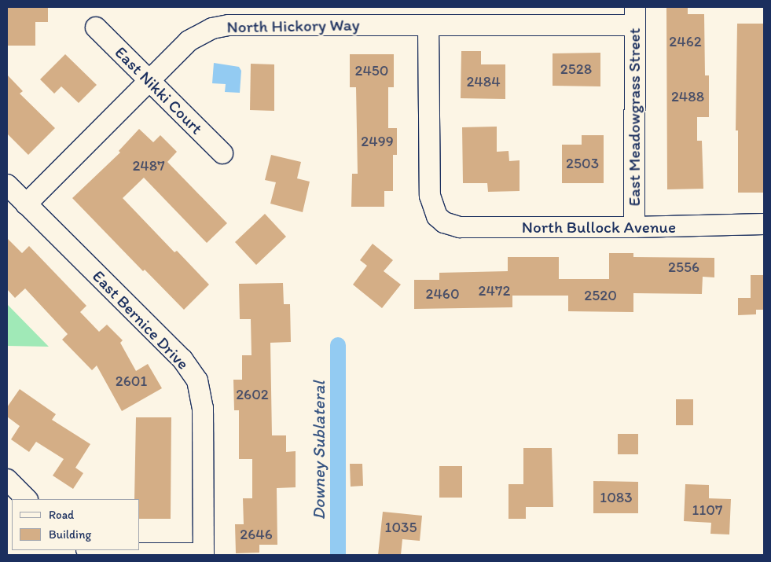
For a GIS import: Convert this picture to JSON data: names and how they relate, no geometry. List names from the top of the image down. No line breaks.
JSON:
{"streets":{"street":["North Hickory Way","East Nikki Court","East Meadowgrass Street","North Bullock Avenue","East Bernice Drive"]},"crossings":[["North Hickory Way","East Nikki Court"],["North Hickory Way","East Meadowgrass Street"],["North Hickory Way","North Bullock Avenue"],["North Hickory Way","East Bernice Drive"],["East Meadowgrass Street","North Bullock Avenue"]],"water":["Downey Sublateral"],"house_numbers":["2462","2528","2450","2484","2488","2499","2503","2487","2556","2472","2460","2520","2601","2602","1083","1107","1035","2646"],"legend":["Road","Building"]}
